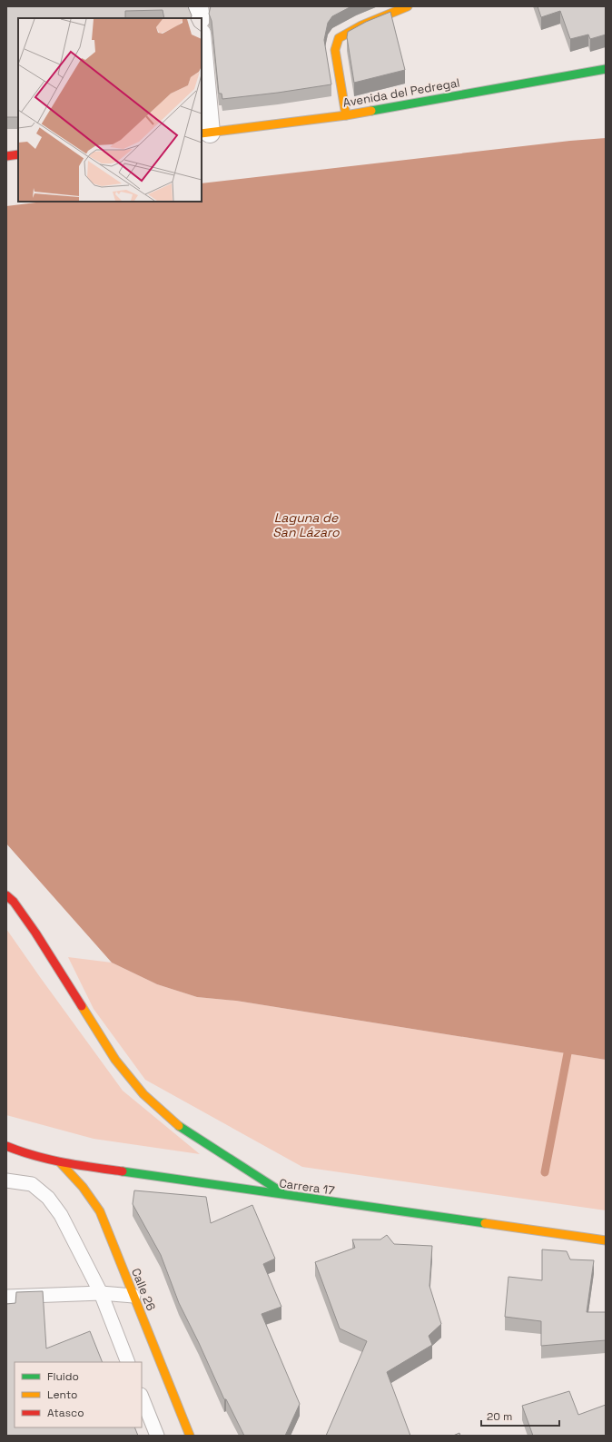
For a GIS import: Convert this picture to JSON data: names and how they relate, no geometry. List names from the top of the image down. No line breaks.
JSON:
{"streets":{"main road":["Avenida del Pedregal","Carrera 17","Calle 26"]},"crossings":[["Carrera 17","Calle 26"]],"water":["Laguna de San Lázaro"],"legend":["Fluido","Lento","Atasco"],"scale_bar":"20 m"}
